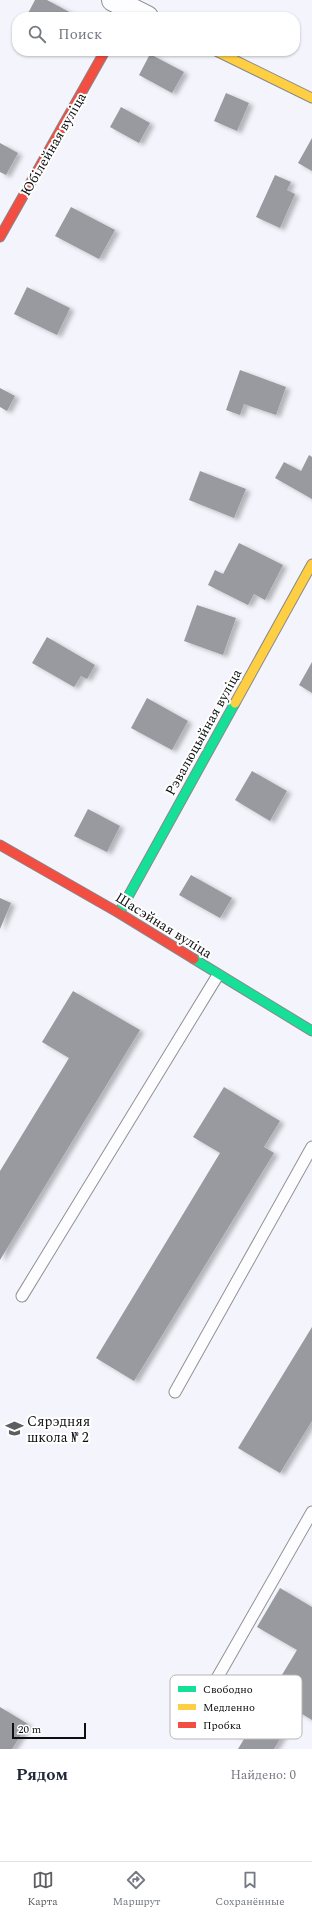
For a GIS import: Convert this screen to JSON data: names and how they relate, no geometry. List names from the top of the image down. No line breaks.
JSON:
{"streets":{"street":["Юбілейная вуліца","Рэвалюцыйная вуліца","Шасэйная вуліца"]},"crossings":[["Рэвалюцыйная вуліца","Шасэйная вуліца"]],"places":{"school or university":["Сярэдняя школа № 2"]},"legend":["Свободно","Медленно","Пробка"],"scale_bar":"20 m","page":{"search":"Поиск","scale":"20 m","heading":["Рядом","Найдено: 0"],"nav":["Карта","Маршрут","Сохранённые"]}}
